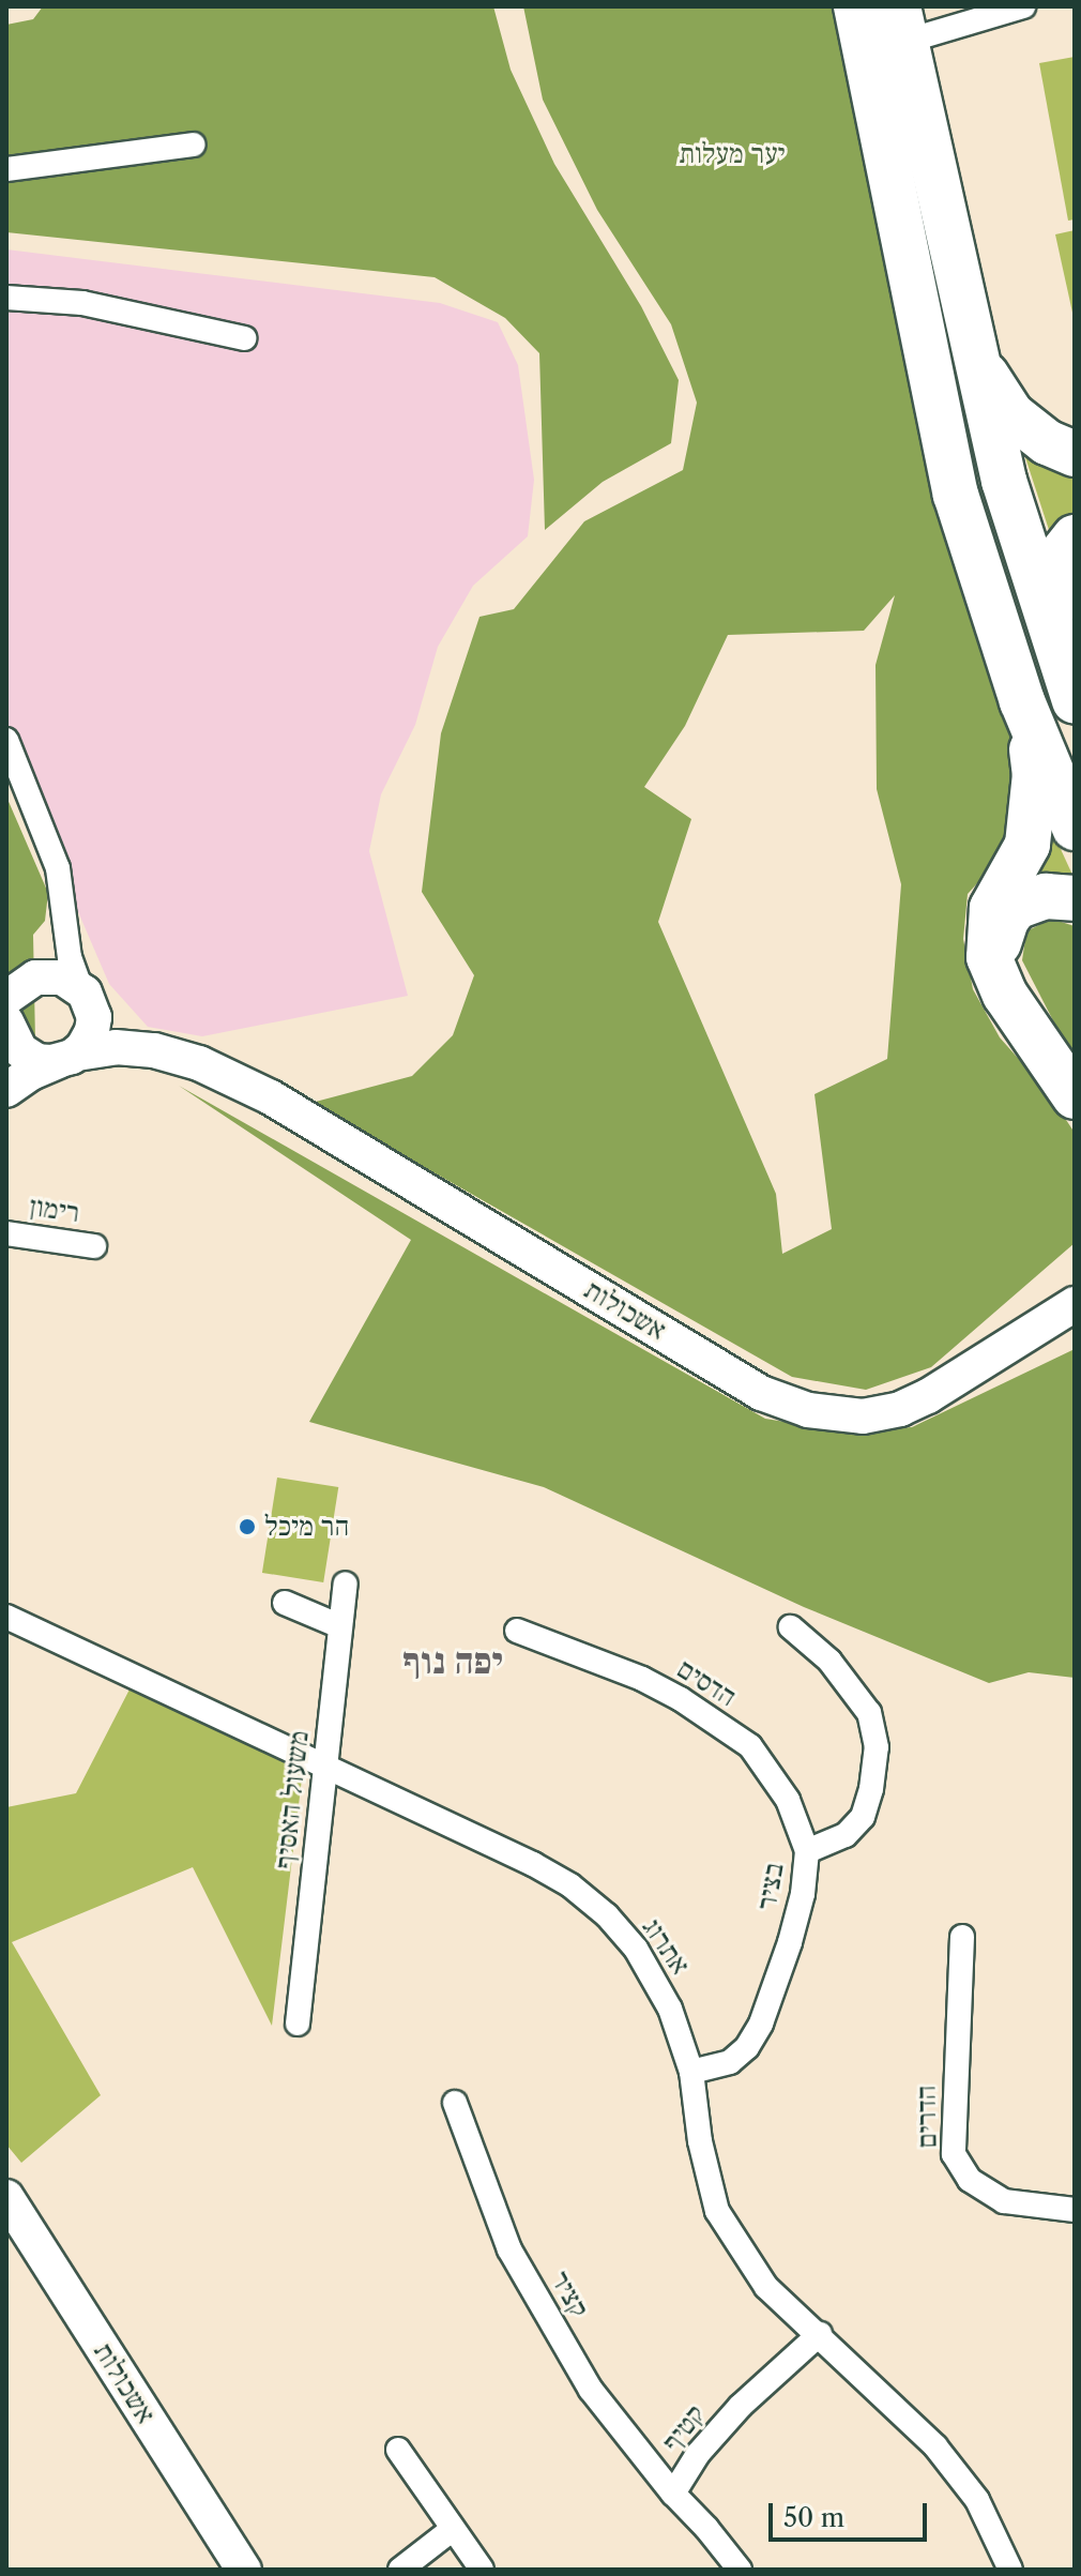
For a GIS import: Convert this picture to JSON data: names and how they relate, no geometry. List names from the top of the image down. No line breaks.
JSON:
{"streets":{"street":["רימון","אשכולות","הדסים","משעול האסיף","בציר","אתרוג","הדרים","קציר","קטיף"]},"crossings":[["הדסים","בציר"],["משעול האסיף","אתרוג"],["בציר","אתרוג"],["אתרוג","קטיף"],["קציר","קטיף"]],"districts":["יפה נוף"],"parks":["יער מעלות"],"places":["הר מיכל"],"scale_bar":"50 m"}
